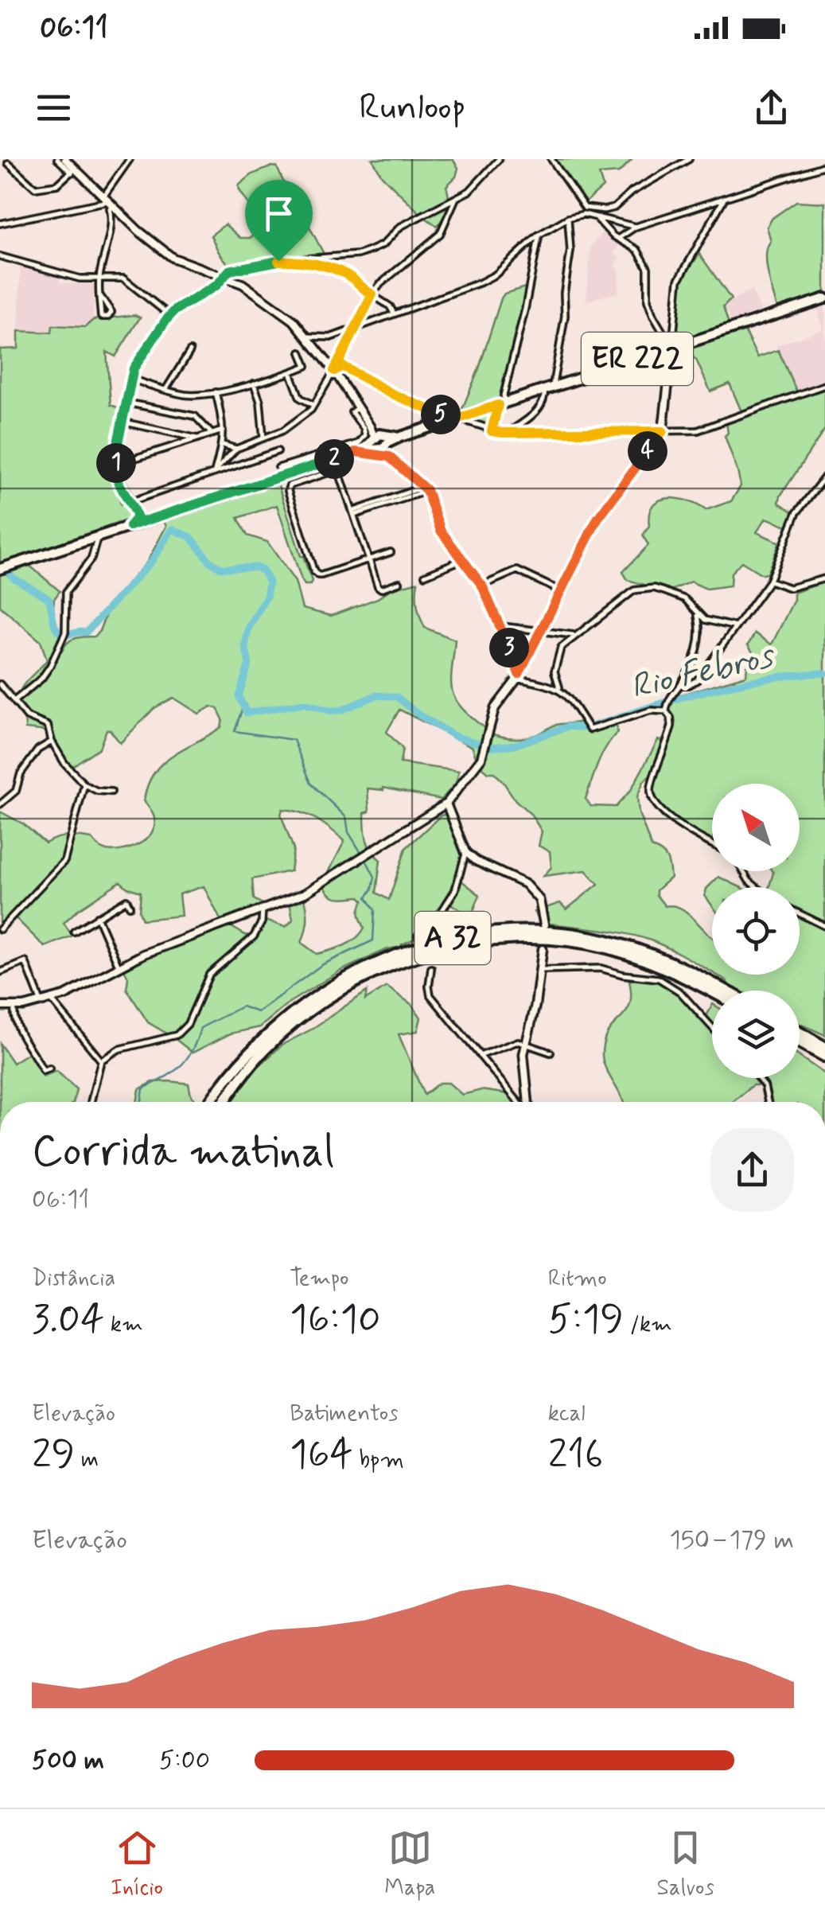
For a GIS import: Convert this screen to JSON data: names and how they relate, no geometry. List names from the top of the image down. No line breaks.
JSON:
{"streets":{"highway":["A 32"],"main road":["ER 222"]},"water":["Rio Febros"],"north":"top left","page":{"status":"06:11","header":"Runloop","pins":["5","4","2","1","3"],"heading":["Corrida matinal","06:11"],"stats":[["Distância","3.04 km"],["Tempo","16:10"],["Ritmo","5:19 /km"],["Elevação","29 m"],["Batimentos","164 bpm"],["kcal","216"]],"chart":["Elevação","150–179 m"],"list":[{"name":"500 m","note":"5:00"}],"tabs":["Início","Mapa","Salvos"]}}
